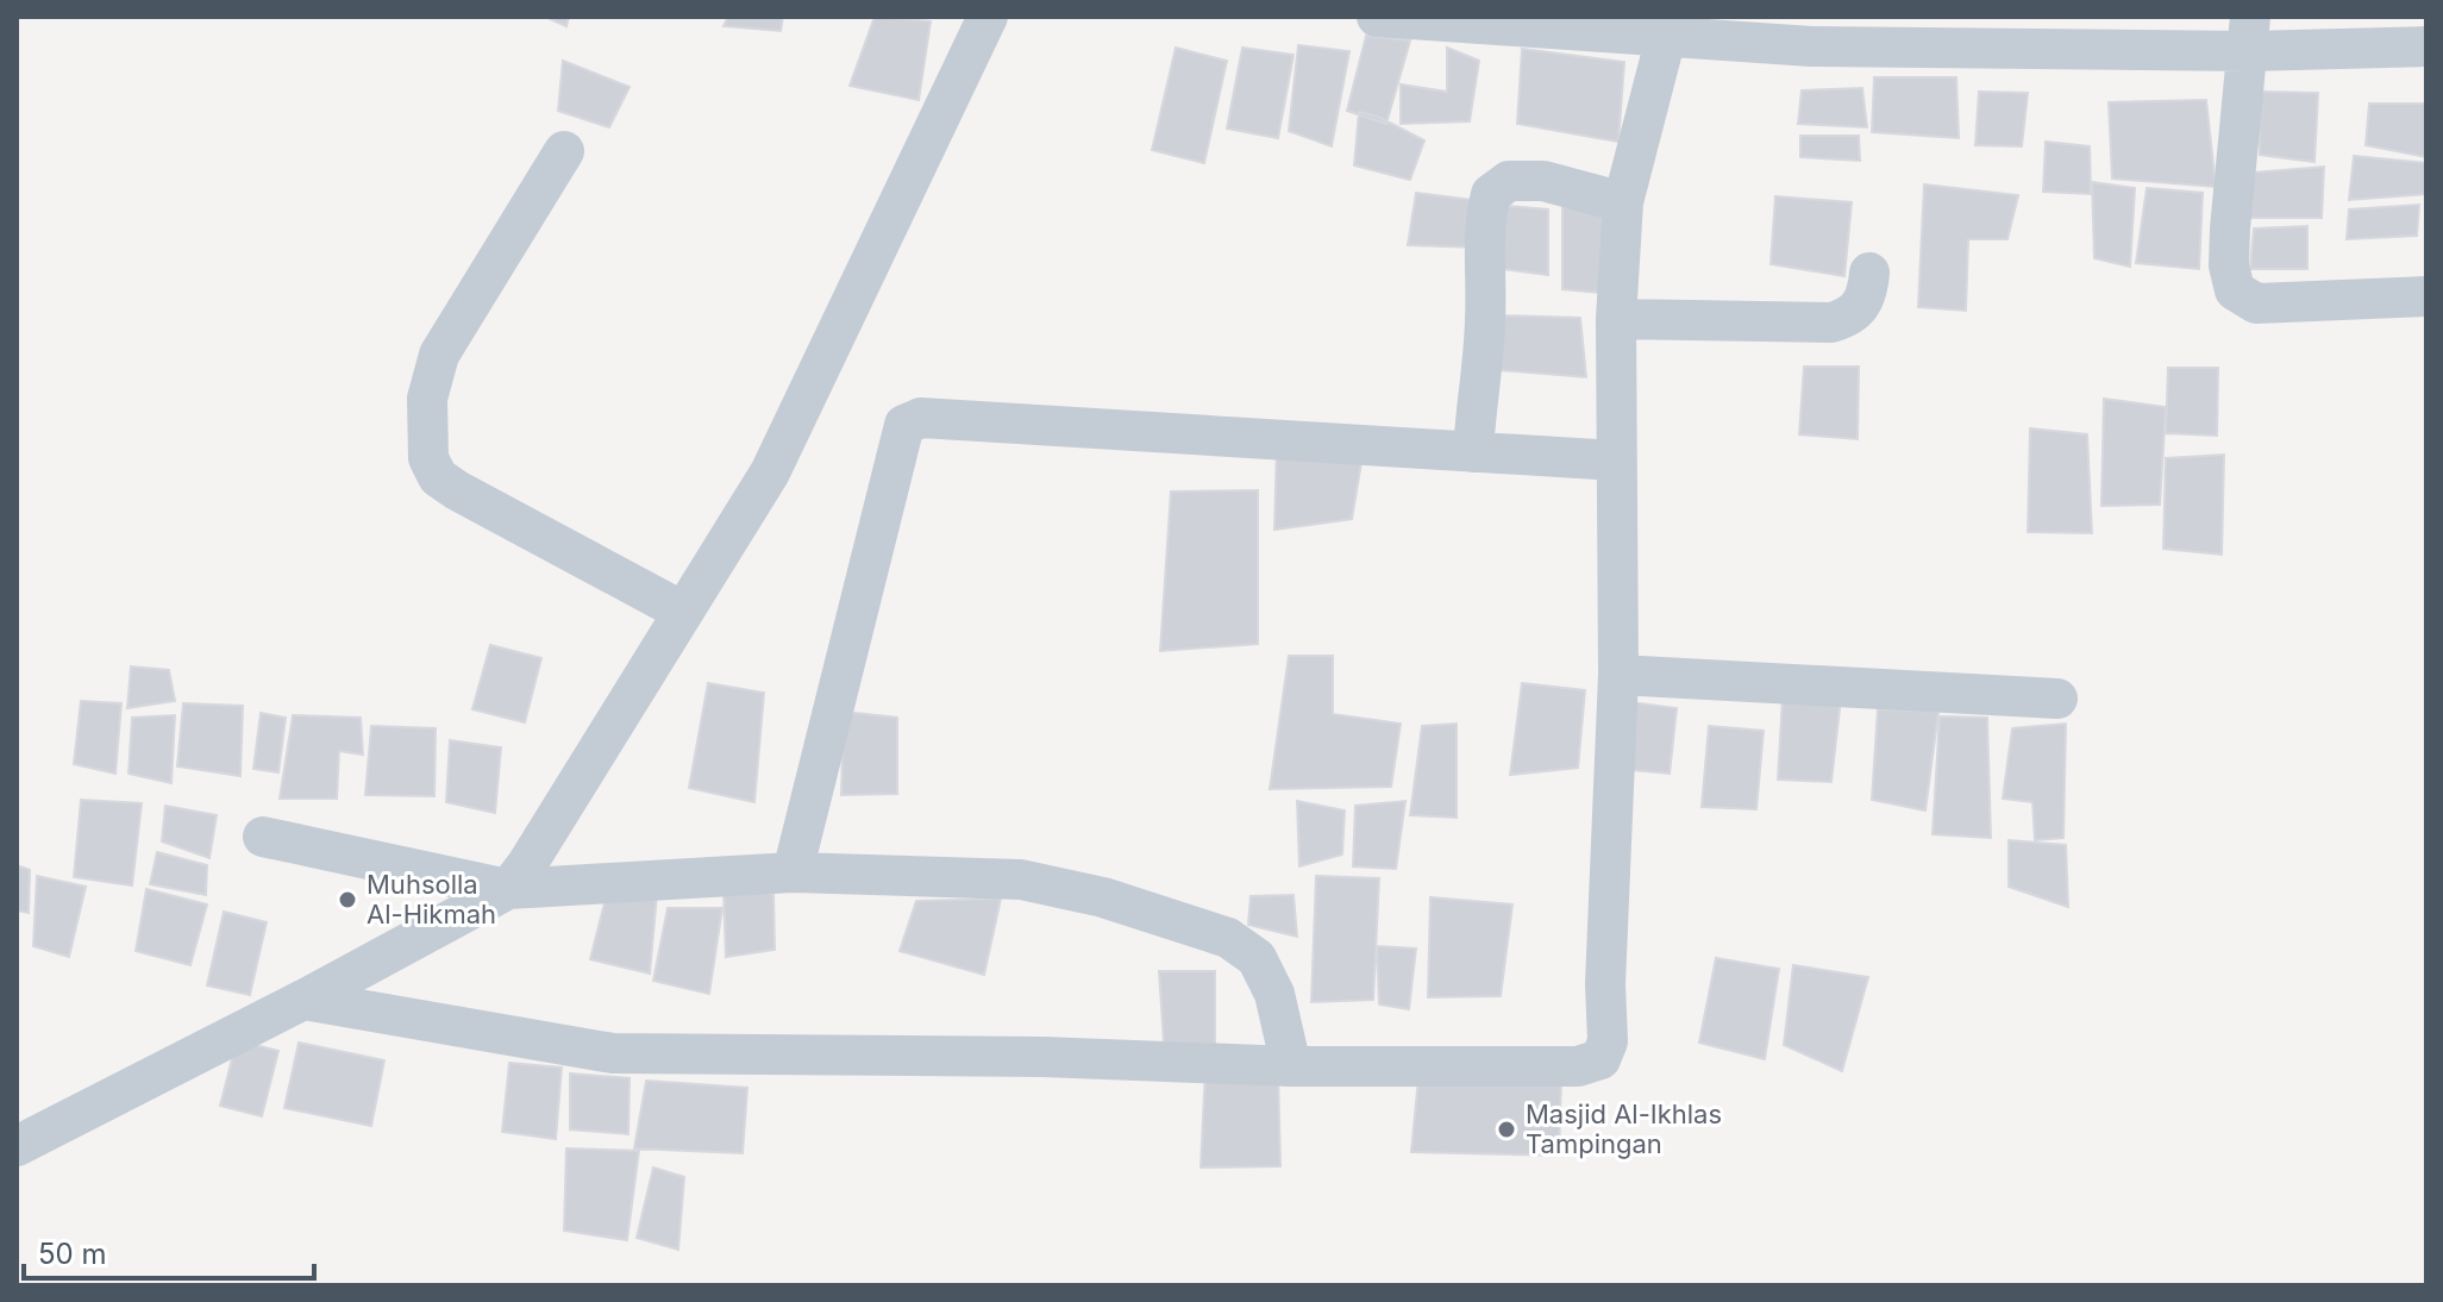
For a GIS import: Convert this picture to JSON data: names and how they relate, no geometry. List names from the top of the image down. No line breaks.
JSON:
{"places":["Muhsolla Al-Hikmah","Masjid Al-Ikhlas Tampingan"],"scale_bar":"50 m"}
